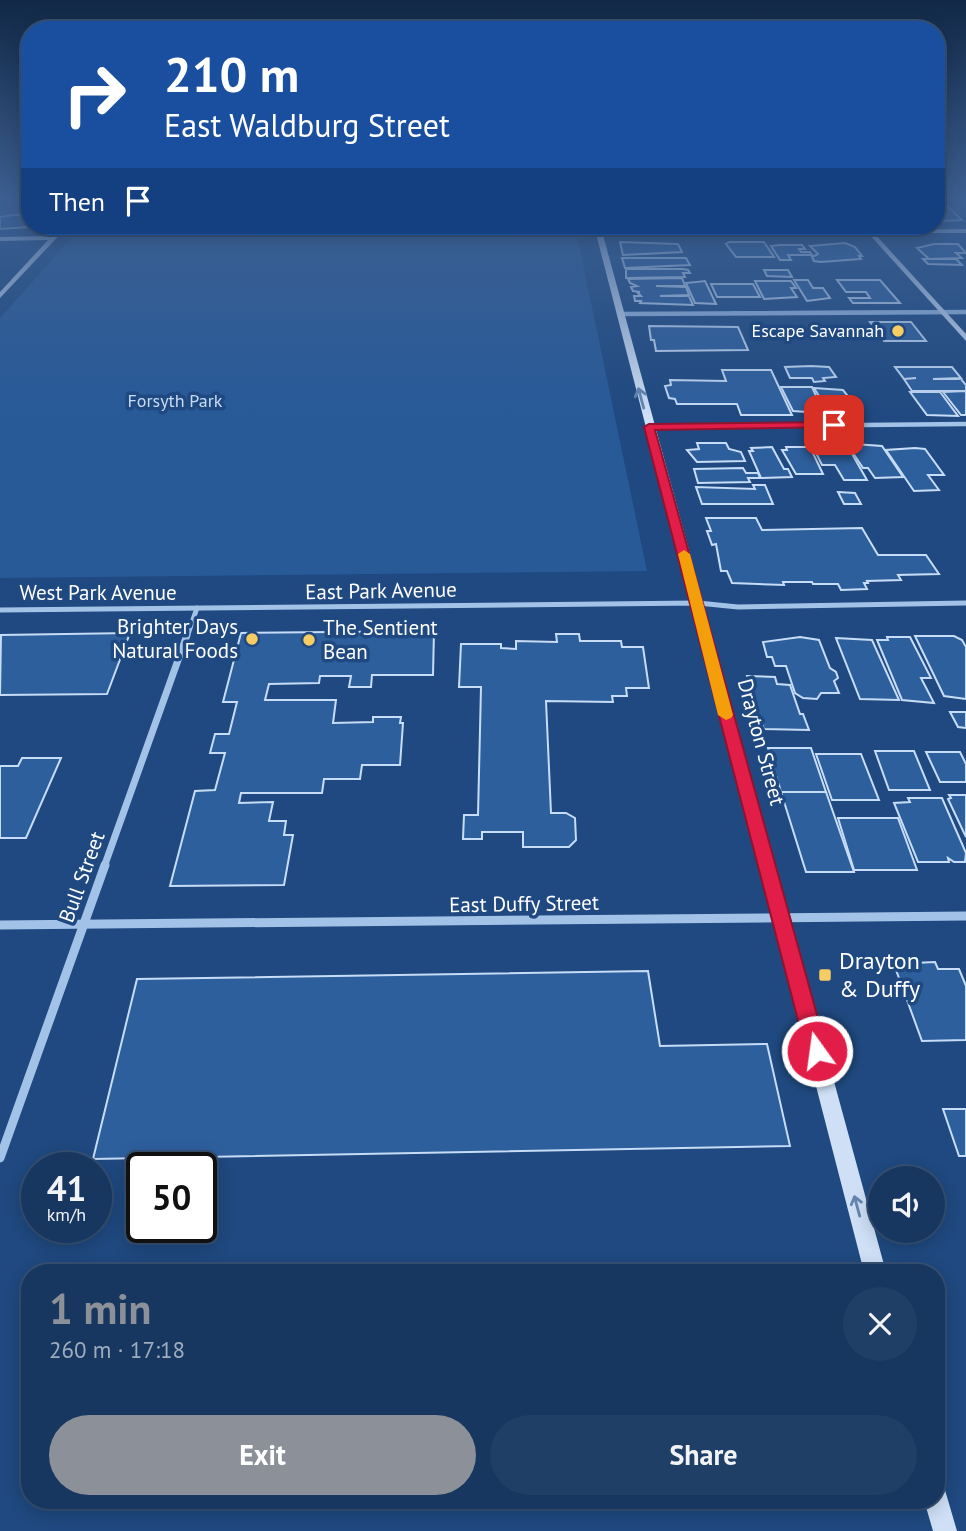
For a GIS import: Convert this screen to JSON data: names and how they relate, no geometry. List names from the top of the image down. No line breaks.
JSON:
{"streets":{"main road":["Drayton Street"],"street":["East Park Avenue","West Park Avenue","Bull Street","East Duffy Street"]},"crossings":[["East Park Avenue","West Park Avenue"],["East Park Avenue","Drayton Street"],["East Park Avenue","Bull Street"],["West Park Avenue","Bull Street"],["Drayton Street","East Duffy Street"],["Bull Street","East Duffy Street"]],"one_way":["Drayton Street"],"parks":["Forsyth Park"],"places":{"other":["Escape Savannah","Brighter Days Natural Foods","The Sentient Bean"],"transit":["Drayton & Duffy"]},"page":{"turn":["210 m","East Waldburg Street"],"then":"Then","speed":"41 km/h","limit":"50","heading":["1 min","260 m · 17:18"],"buttons":["Exit","Share"]}}
